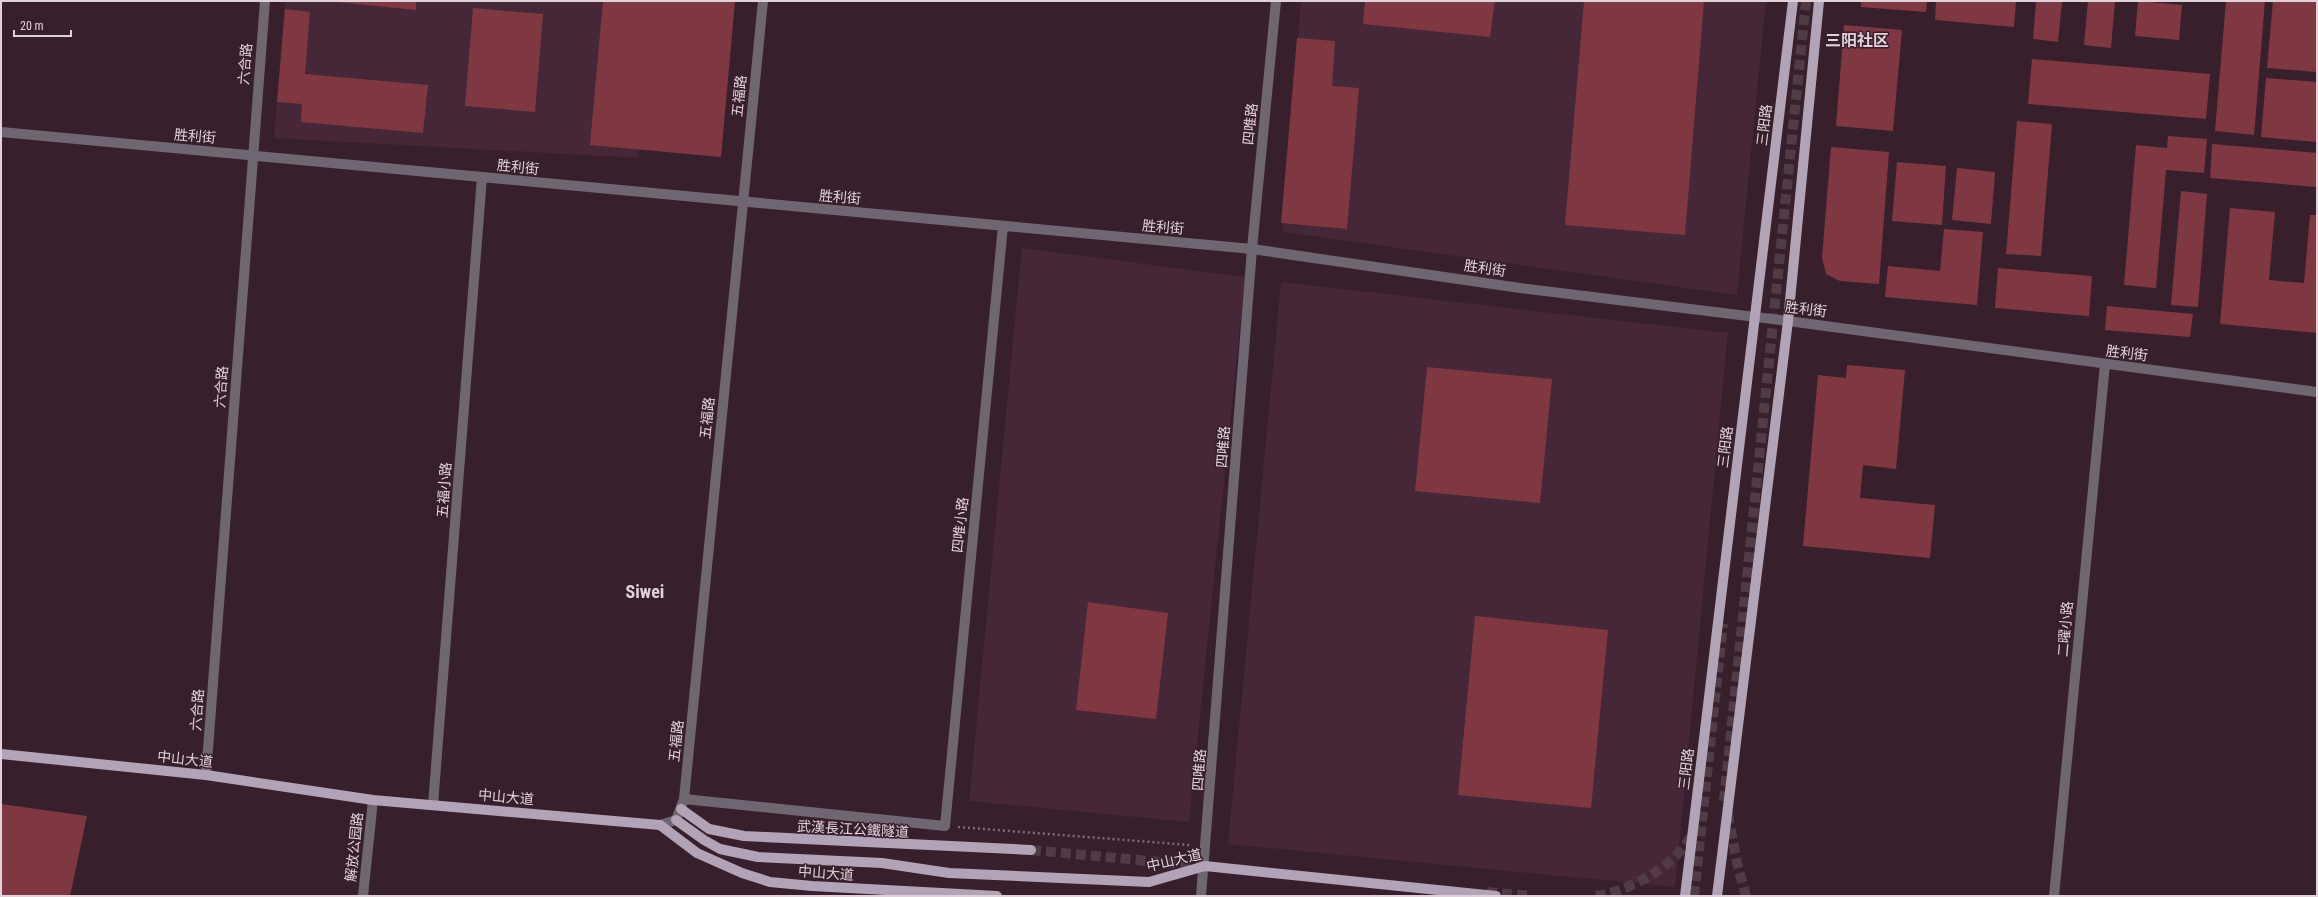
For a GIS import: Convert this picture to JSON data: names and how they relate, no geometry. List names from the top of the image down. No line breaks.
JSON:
{"streets":{"main road":["三阳路","中山大道","武漢長江公鐵隧道"],"street":["六合路","五福路","四唯路","胜利街","五福小路","四唯小路","二曜小路","解放公园路"]},"crossings":[["六合路","胜利街"],["六合路","中山大道"],["五福路","胜利街"],["五福路","中山大道"],["五福路","武漢長江公鐵隧道"],["四唯路","胜利街"],["四唯路","中山大道"],["三阳路","胜利街"],["胜利街","五福小路"],["胜利街","四唯小路"],["胜利街","二曜小路"],["五福小路","中山大道"],["中山大道","解放公园路"]],"districts":["三阳社区","Siwei"],"scale_bar":"20 m"}
